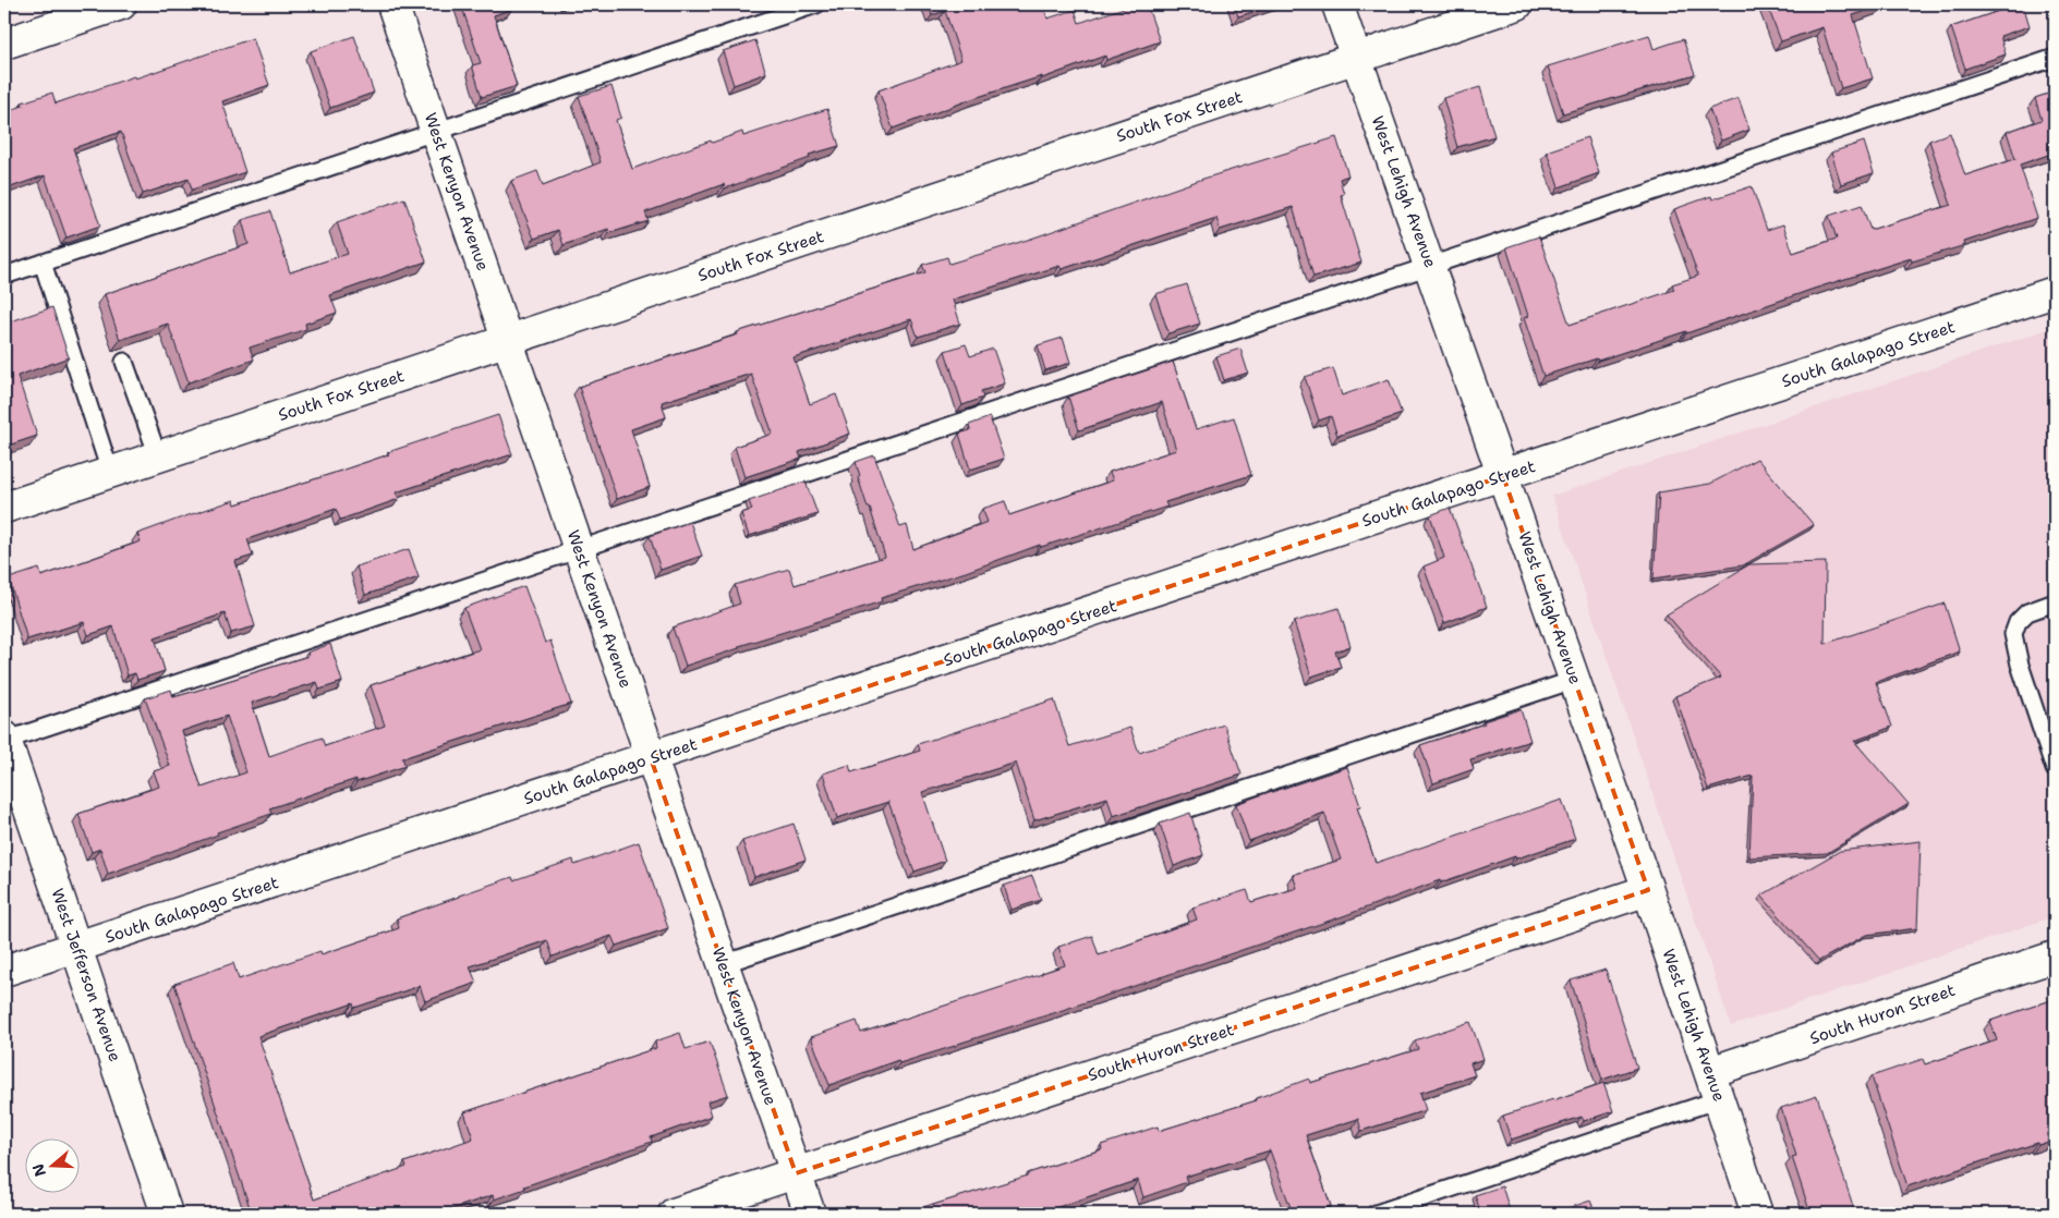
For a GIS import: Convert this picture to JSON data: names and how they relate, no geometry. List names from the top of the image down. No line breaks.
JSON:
{"streets":{"street":["South Fox Street","West Kenyon Avenue","West Lehigh Avenue","South Galapago Street","West Jefferson Avenue","South Huron Street"]},"crossings":[["South Fox Street","West Kenyon Avenue"],["South Fox Street","West Lehigh Avenue"],["West Kenyon Avenue","South Galapago Street"],["West Kenyon Avenue","South Huron Street"],["West Lehigh Avenue","South Galapago Street"],["West Lehigh Avenue","South Huron Street"],["South Galapago Street","West Jefferson Avenue"]],"north":"left"}
